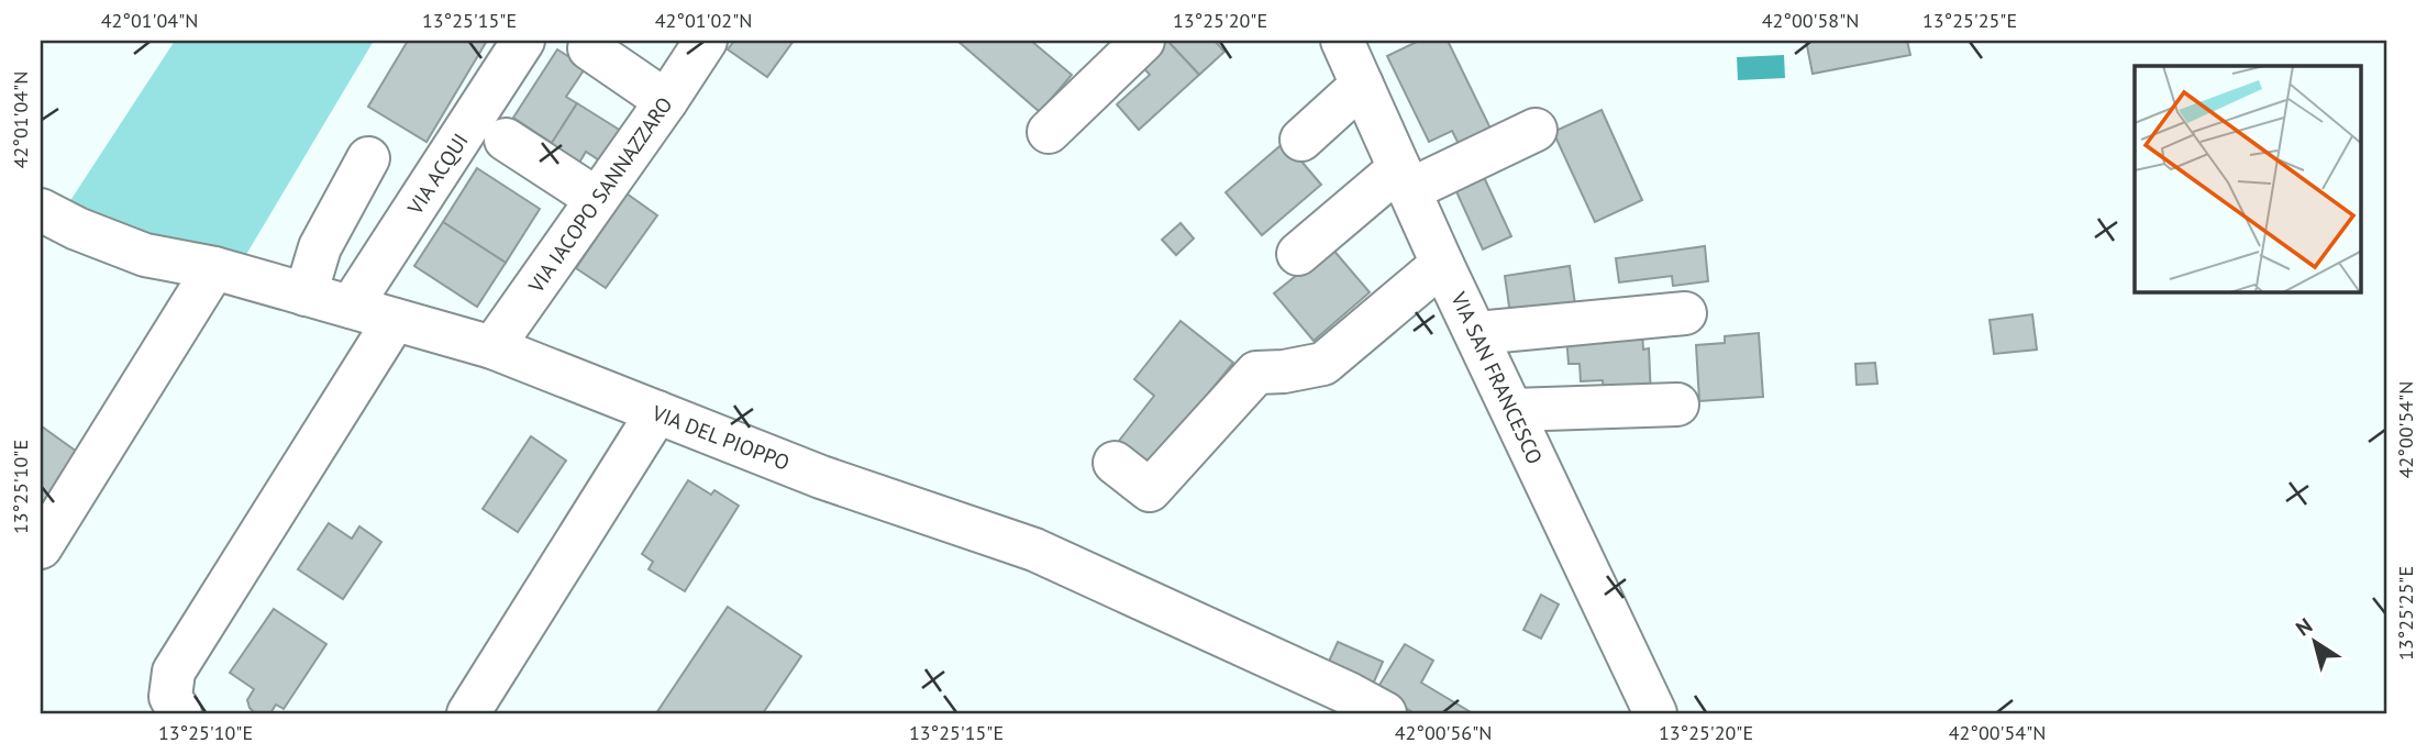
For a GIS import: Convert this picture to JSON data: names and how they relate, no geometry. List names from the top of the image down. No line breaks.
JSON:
{"streets":{"street":["VIA ACQUI","VIA IACOPO SANNAZZARO","VIA SAN FRANCESCO","VIA DEL PIOPPO"]},"crossings":[["VIA ACQUI","VIA DEL PIOPPO"],["VIA IACOPO SANNAZZARO","VIA DEL PIOPPO"]],"north":"top left","coordinates":["42°01'04\"N","13°25'15\"E","42°01'02\"N","13°25'20\"E","42°00'58\"N","13°25'25\"E","42°00'54\"N","13°25'10\"E","42°00'56\"N"]}
